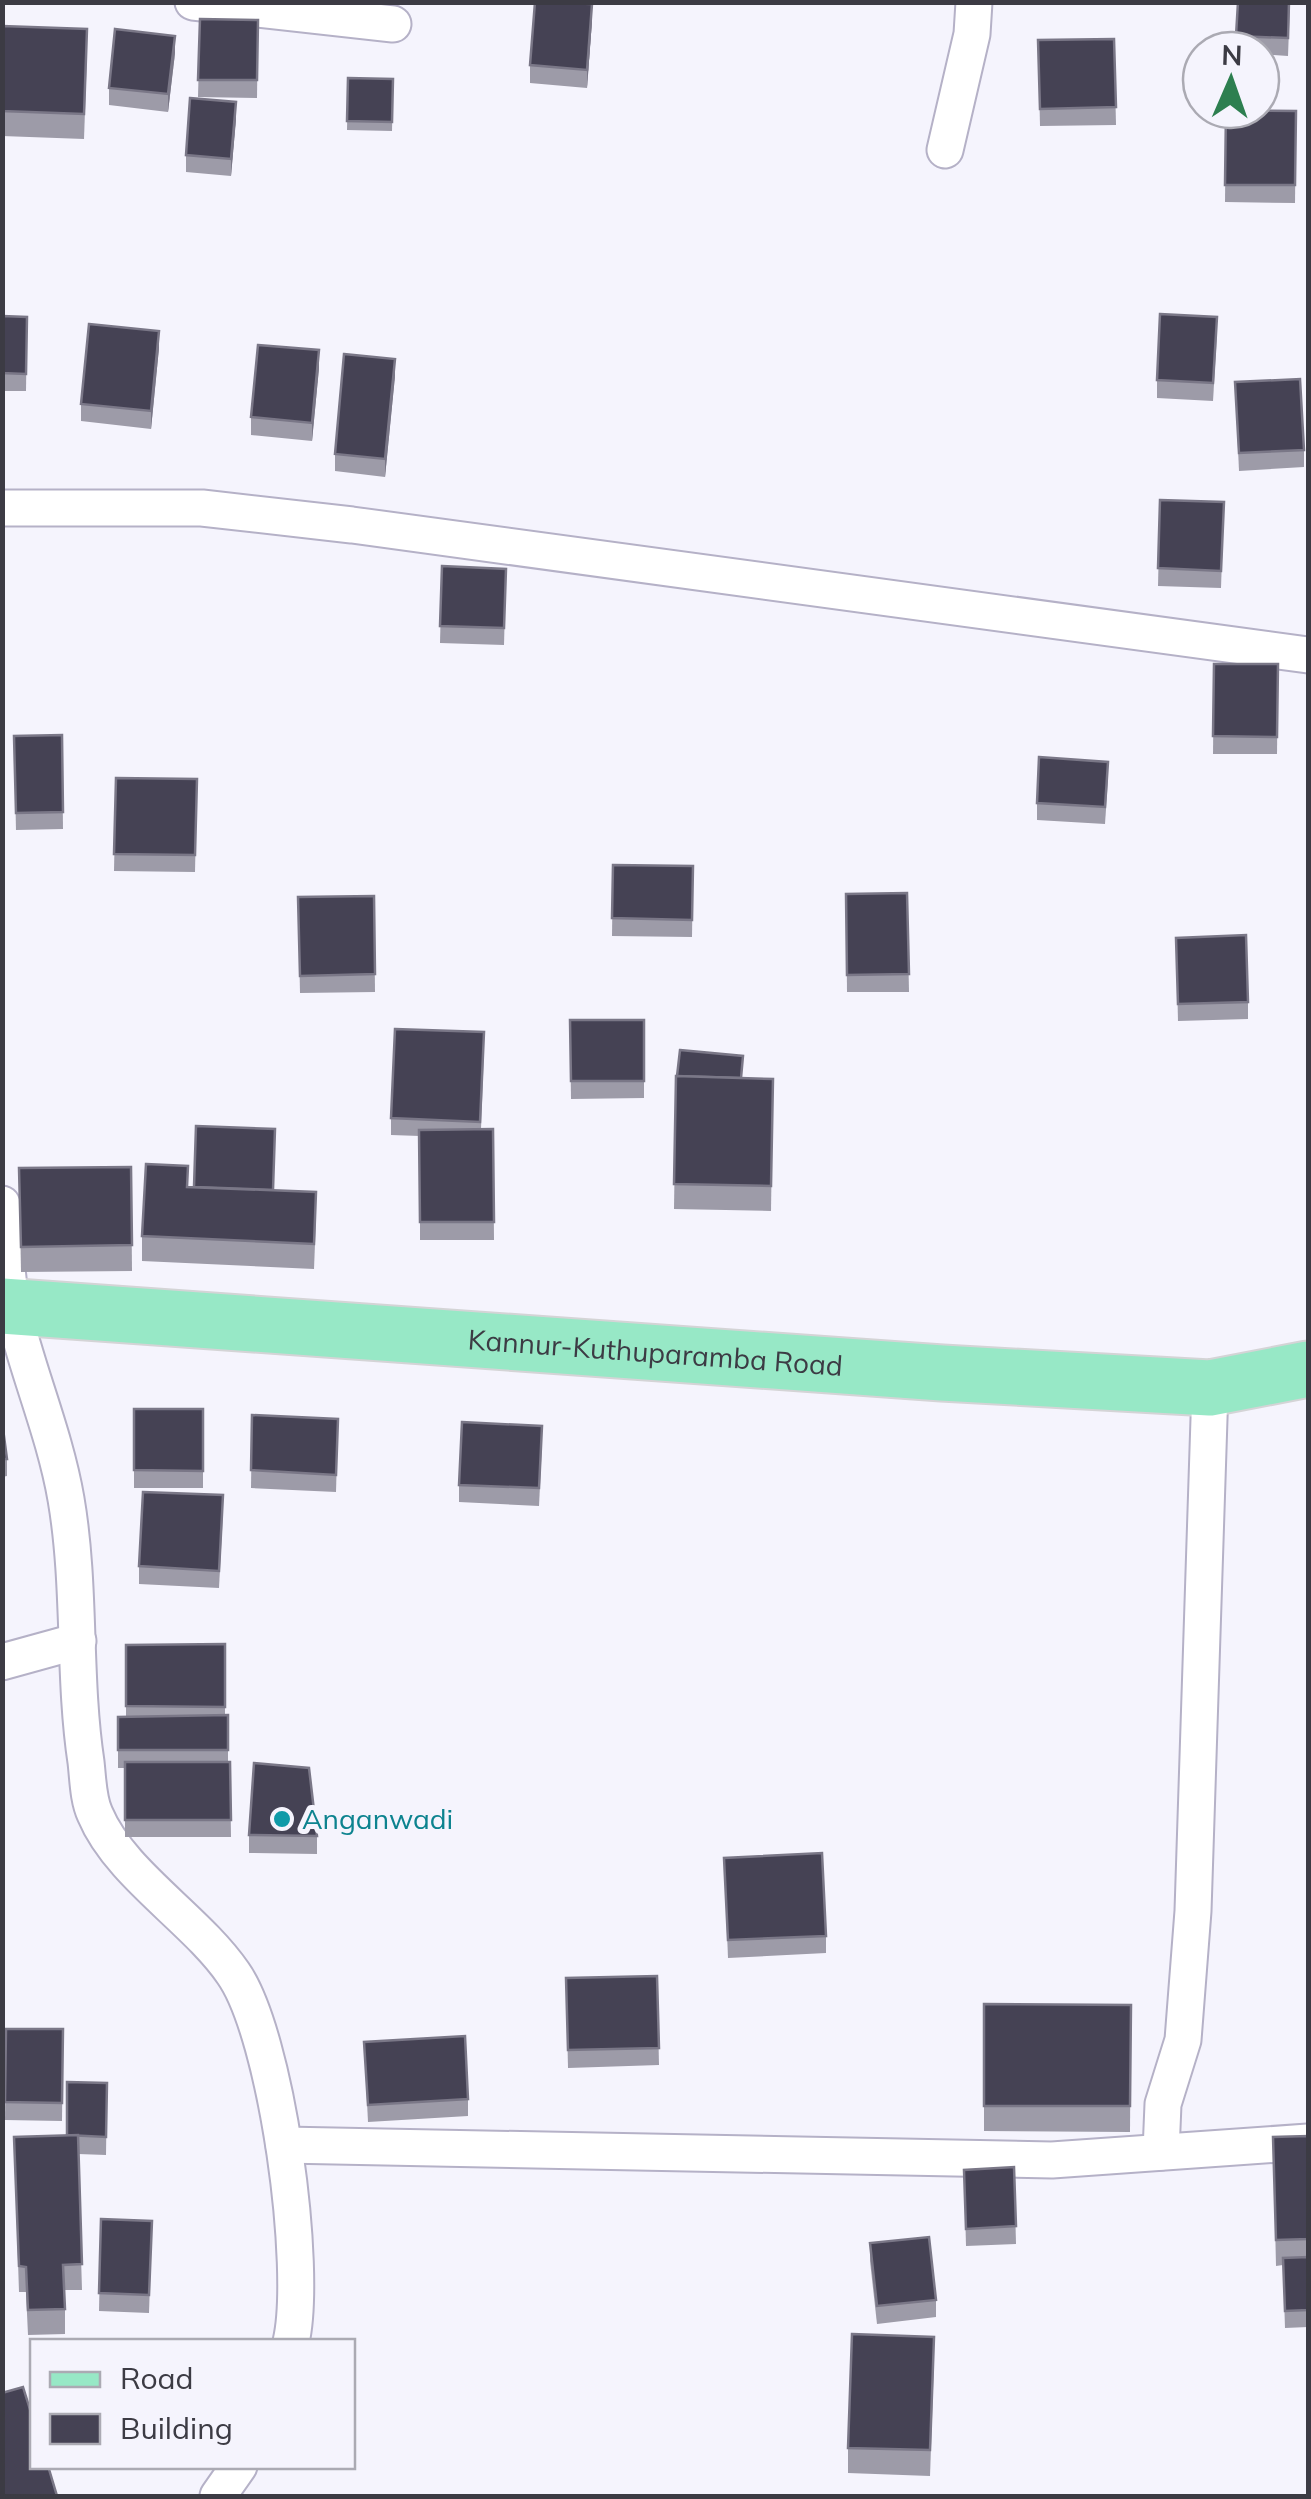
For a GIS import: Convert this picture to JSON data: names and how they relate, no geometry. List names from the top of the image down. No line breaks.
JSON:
{"streets":{"main road":["Kannur-Kuthuparamba Road"]},"places":["Anganwadi"],"legend":["Road","Building"],"north":"top"}
